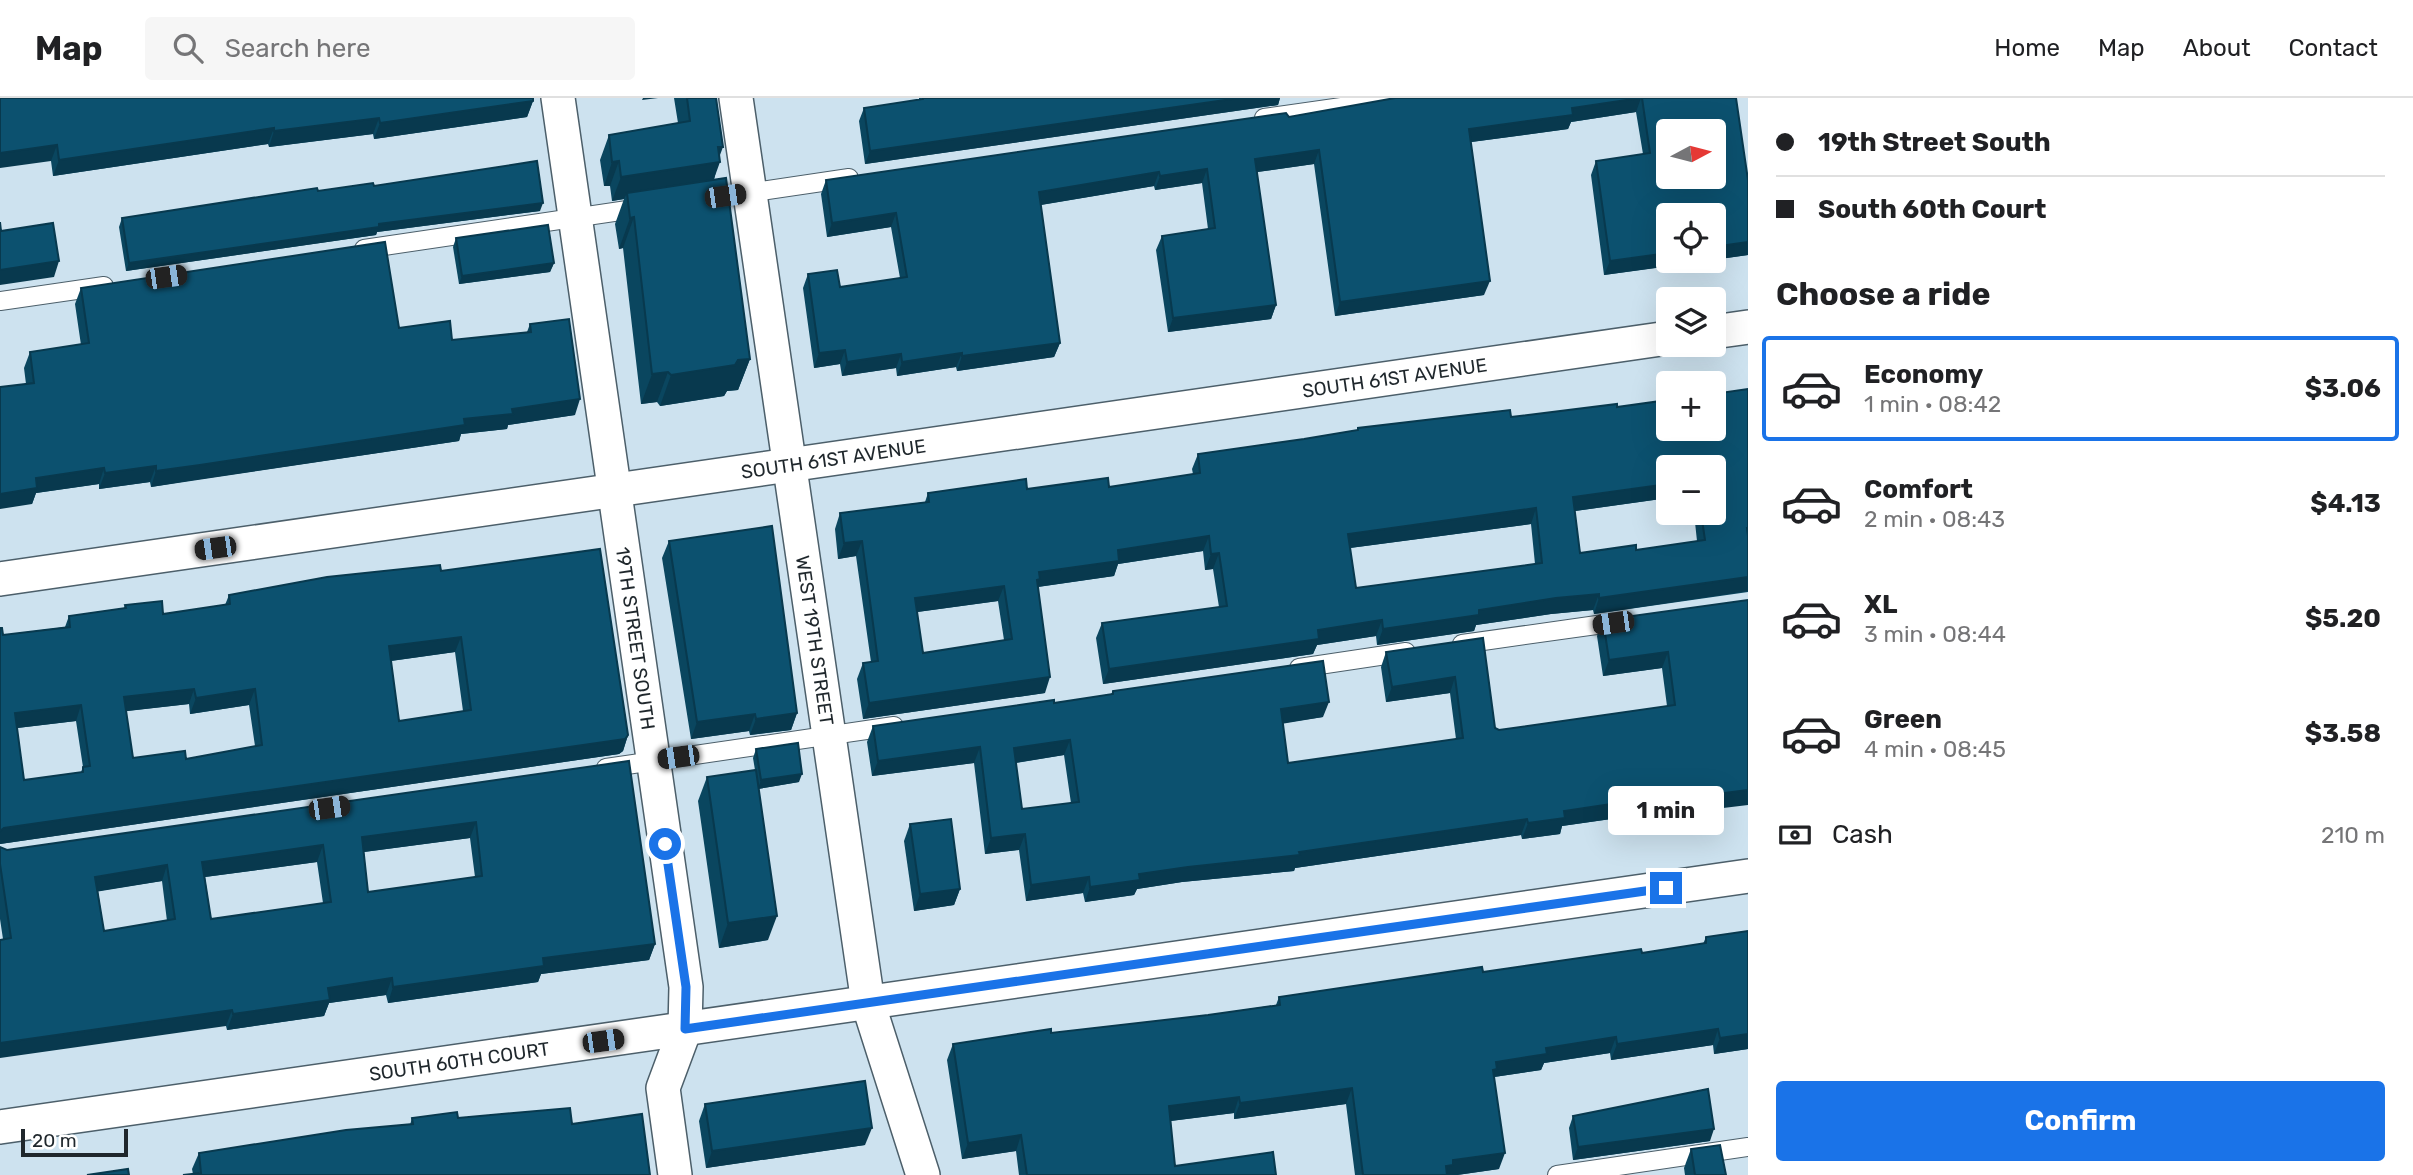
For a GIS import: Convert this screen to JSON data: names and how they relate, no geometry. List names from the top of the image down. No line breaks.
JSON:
{"streets":{"street":["SOUTH 61ST AVENUE","19TH STREET SOUTH","WEST 19TH STREET","SOUTH 60TH COURT"]},"crossings":[["SOUTH 61ST AVENUE","19TH STREET SOUTH"],["SOUTH 61ST AVENUE","WEST 19TH STREET"],["19TH STREET SOUTH","SOUTH 60TH COURT"],["WEST 19TH STREET","SOUTH 60TH COURT"]],"scale_bar":"20 m","north":"right","page":{"header":"Map","search":"Search here","nav":["Home","Map","About","Contact"],"banner":["19th Street South","South 60th Court"],"map_buttons":["+","−"],"heading":"Choose a ride","list":[{"name":"Economy","note":"1 min · 08:42","value":"$3.06"},{"name":"Comfort","note":"2 min · 08:43","value":"$4.13"},{"name":"XL","note":"3 min · 08:44","value":"$5.20"},{"name":"Green","note":"4 min · 08:45","value":"$3.58"}],"bubble":"1 min","pay":["Cash","210 m"],"buttons":"Confirm","scale":"20 m"}}
